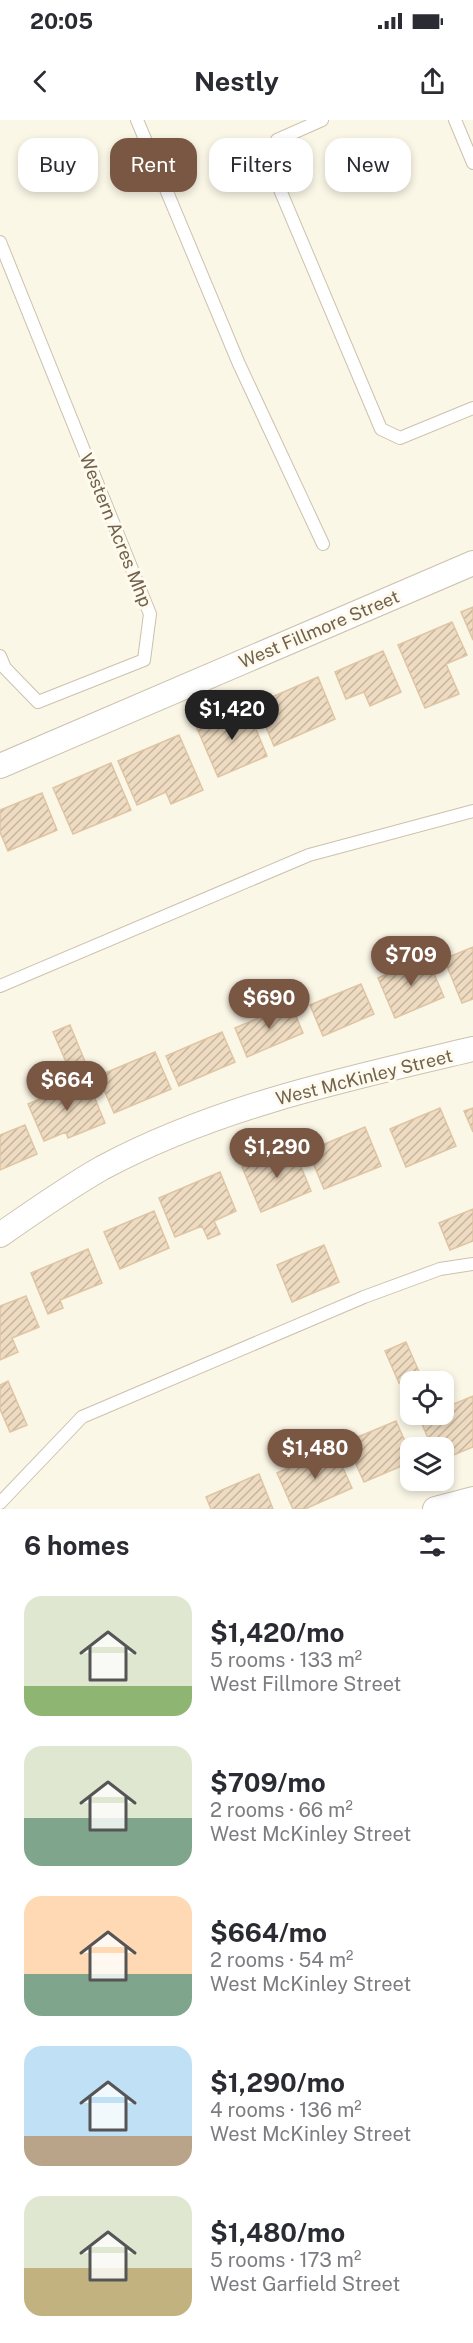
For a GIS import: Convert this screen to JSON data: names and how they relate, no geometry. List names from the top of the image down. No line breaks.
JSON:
{"streets":{"street":["West Fillmore Street","West McKinley Street"],"lane":["Western Acres Mhp"]},"page":{"status":"20:05","header":"Nestly","chip":["Buy","Rent","Filters","New"],"price":["$1,420","$709","$690","$664","$1,290","$1,480"],"heading":"6 homes","list":[{"name":"$1,420/mo","note":"5 rooms · 133 m² · West Fillmore Street"},{"name":"$709/mo","note":"2 rooms · 66 m² · West McKinley Street"},{"name":"$664/mo","note":"2 rooms · 54 m² · West McKinley Street"},{"name":"$1,290/mo","note":"4 rooms · 136 m² · West McKinley Street"},{"name":"$1,480/mo","note":"5 rooms · 173 m² · West Garfield Street"}]}}
